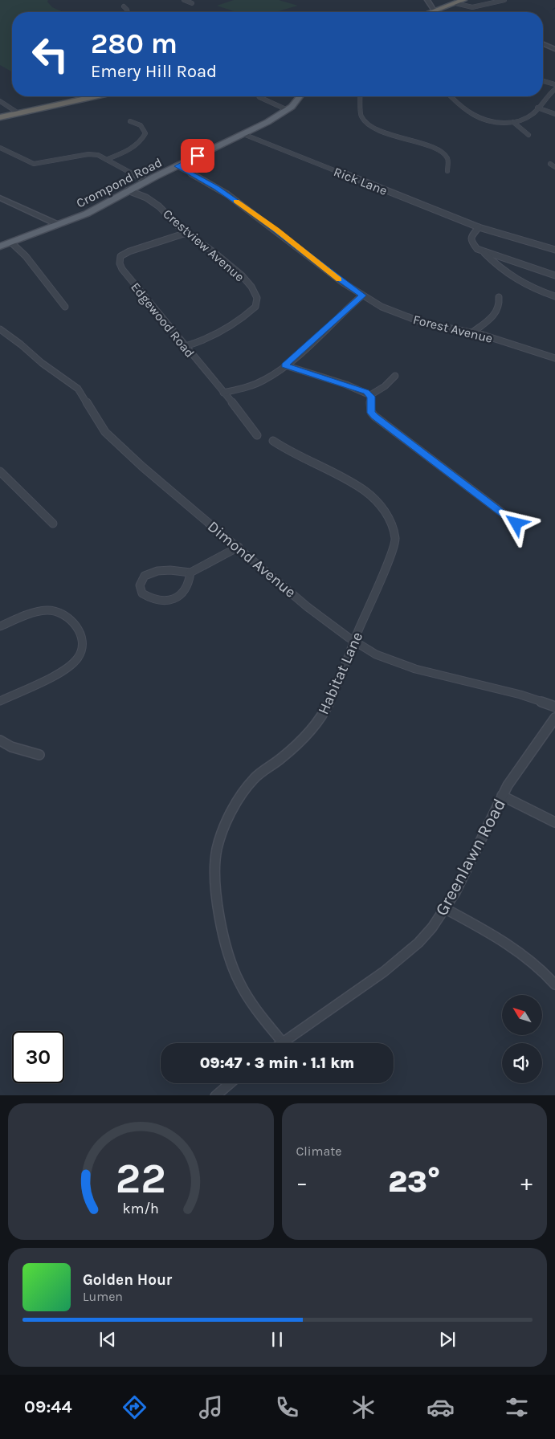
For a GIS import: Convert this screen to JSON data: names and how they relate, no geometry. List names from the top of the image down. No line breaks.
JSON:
{"streets":{"main road":["Crompond Road"],"street":["Rick Lane","Crestview Avenue","Edgewood Road","Forest Avenue","Dimond Avenue","Habitat Lane","Greenlawn Road"]},"crossings":[["Rick Lane","Crompond Road"],["Crompond Road","Crestview Avenue"],["Crompond Road","Forest Avenue"],["Crestview Avenue","Edgewood Road"],["Dimond Avenue","Habitat Lane"],["Habitat Lane","Greenlawn Road"]],"north":"top left","page":{"turn":["280 m","Emery Hill Road"],"limit":"30","trip":"09:47 · 3 min · 1.1 km","tile":"Climate","heat":["−","23°","+"],"song":["Golden Hour","Lumen"],"tabs":"09:44","gauge":["22","km/h"]}}
